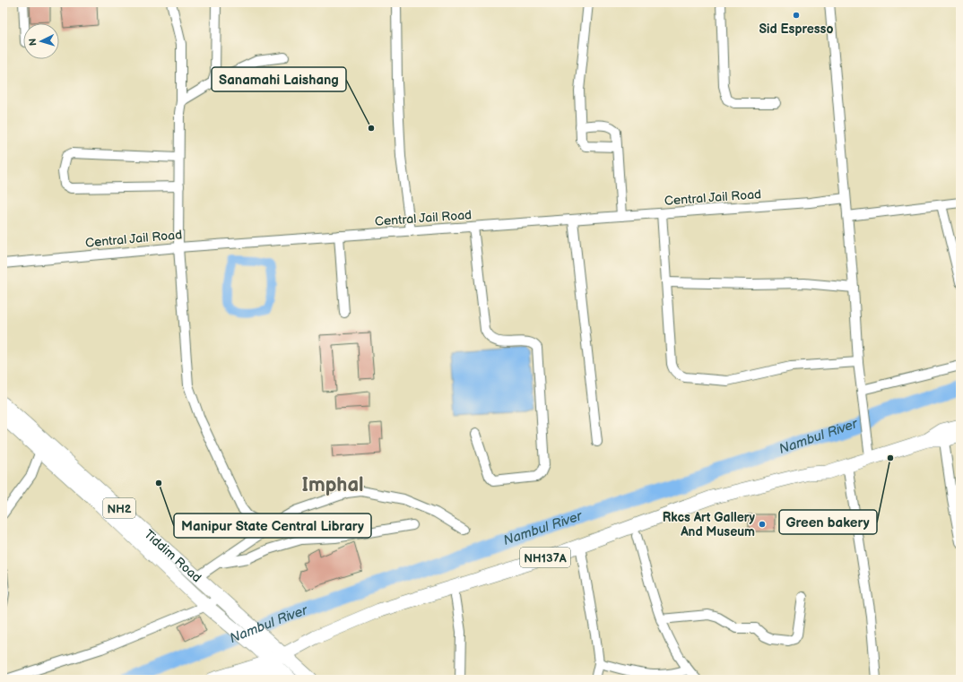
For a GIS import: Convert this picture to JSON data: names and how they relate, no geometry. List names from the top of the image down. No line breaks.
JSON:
{"streets":{"highway":["NH2","Tiddim Road","NH137A"],"street":["Central Jail Road"]},"crossings":[["NH2","Tiddim Road"],["NH2","NH137A"],["Tiddim Road","NH137A"]],"districts":["Imphal"],"water":["Nambul River"],"places":["Sid Espresso","Sanamahi Laishang","Green bakery","Manipur State Central Library","Rkcs Art Gallery And Museum"],"north":"left"}
